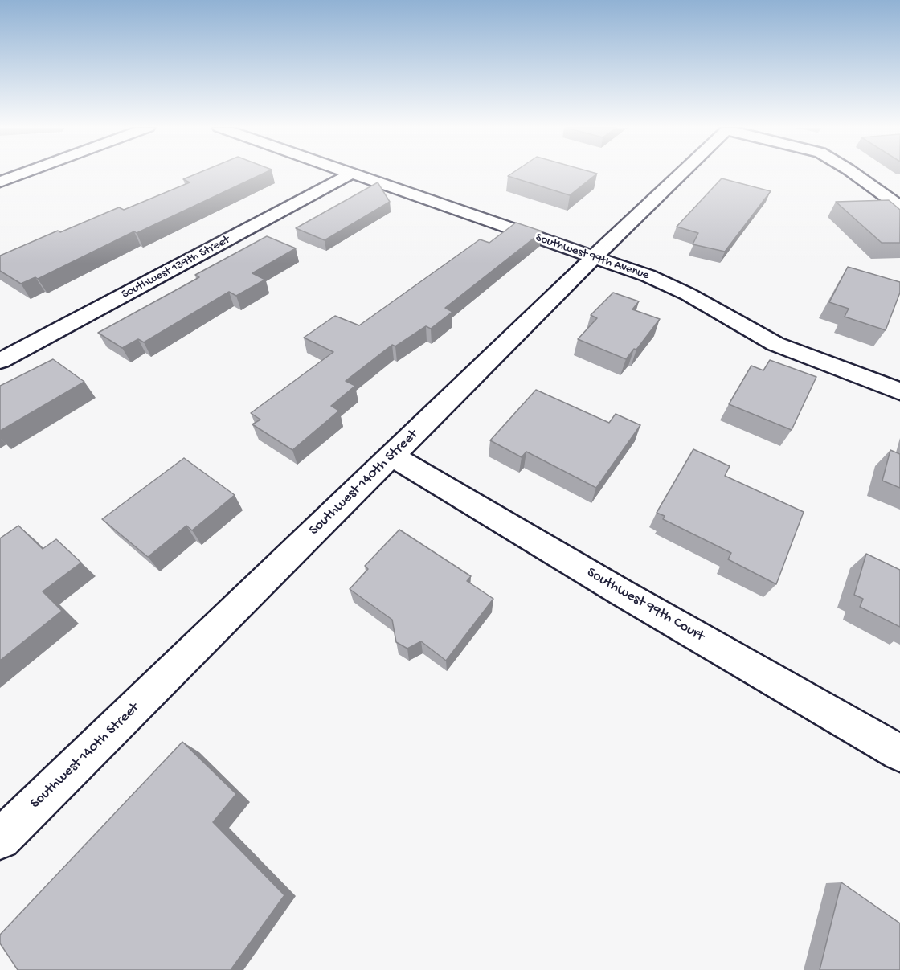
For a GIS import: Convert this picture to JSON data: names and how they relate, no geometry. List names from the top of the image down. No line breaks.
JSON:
{"streets":{"street":["Southwest 99th Avenue","Southwest 139th Street","Southwest 140th Street","Southwest 99th Court"]},"crossings":[["Southwest 99th Avenue","Southwest 139th Street"],["Southwest 99th Avenue","Southwest 140th Street"],["Southwest 140th Street","Southwest 99th Court"]]}
